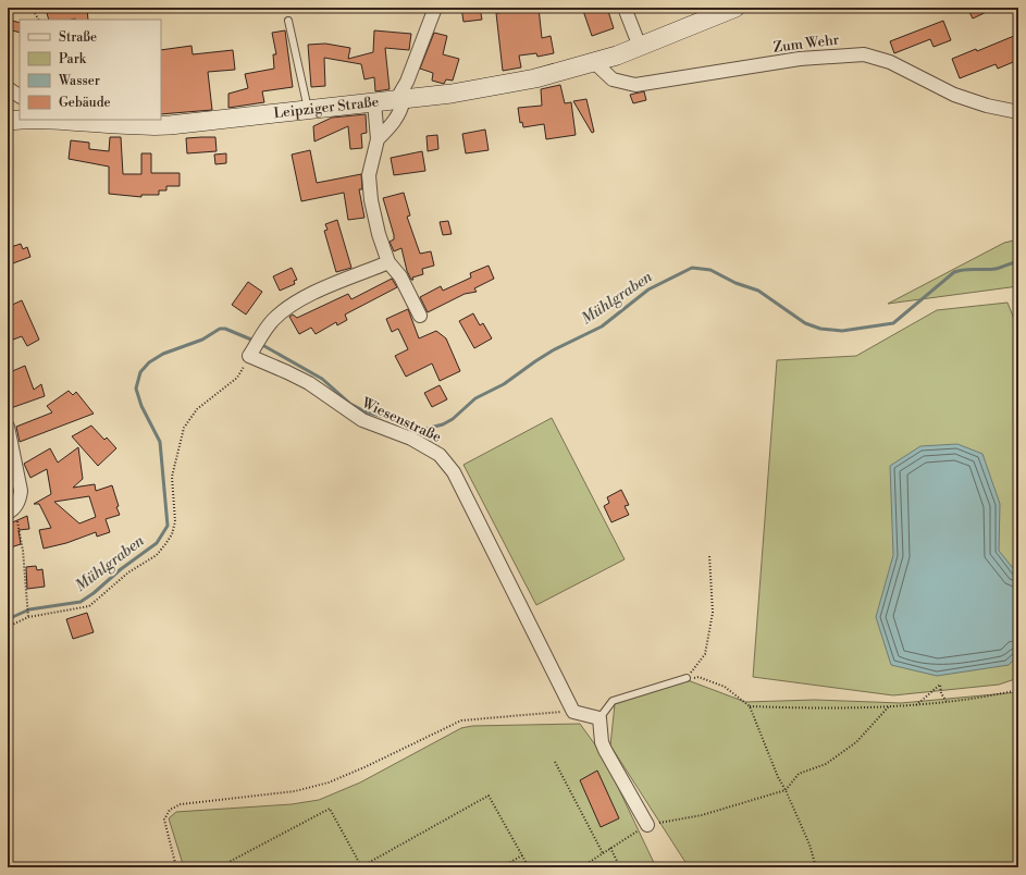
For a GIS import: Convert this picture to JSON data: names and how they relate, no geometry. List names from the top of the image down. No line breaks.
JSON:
{"streets":{"street":["Zum Wehr","Leipziger Straße","Wiesenstraße"]},"crossings":[["Zum Wehr","Leipziger Straße"]],"water":["Mühlgraben"],"legend":["Straße","Park","Wasser","Gebäude"]}
